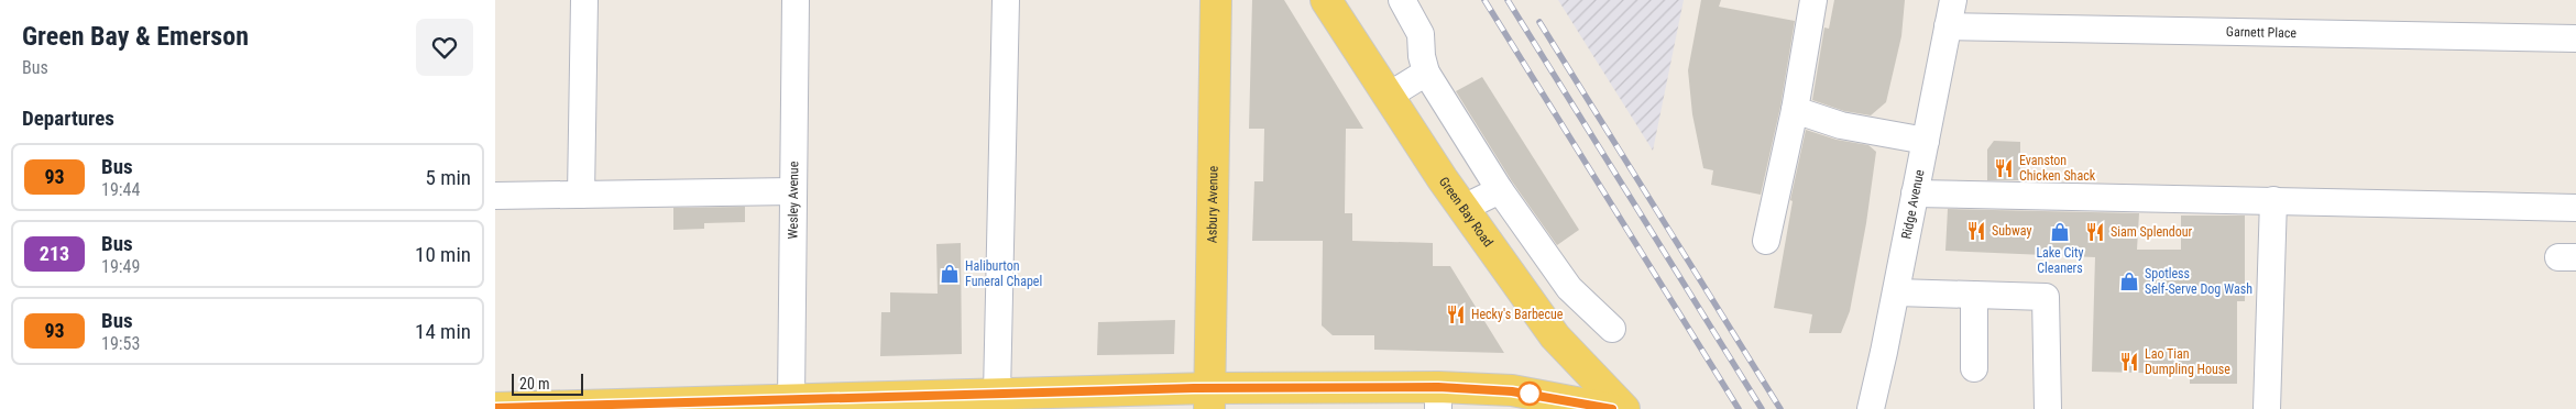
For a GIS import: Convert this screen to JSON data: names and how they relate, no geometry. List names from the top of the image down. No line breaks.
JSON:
{"streets":{"main road":["Asbury Avenue","Green Bay Road"],"street":["Garnett Place","Wesley Avenue","Ridge Avenue"]},"crossings":[["Garnett Place","Ridge Avenue"]],"places":{"restaurant":["Evanston Chicken Shack","Subway","Siam Splendour","Hecky's Barbecue","Lao Tian Dumpling House"],"shop":["Lake City Cleaners","Haliburton Funeral Chapel","Spotless Self-Serve Dog Wash"]},"lines":["bus line 93"],"scale_bar":"20 m","page":{"heading":[["Green Bay & Emerson","Bus"],"Departures"],"list":[{"mark":"93","name":"Bus","note":"19:44","value":"5 min"},{"mark":"213","name":"Bus","note":"19:49","value":"10 min"},{"mark":"93","name":"Bus","note":"19:53","value":"14 min"}],"scale":"20 m"}}
